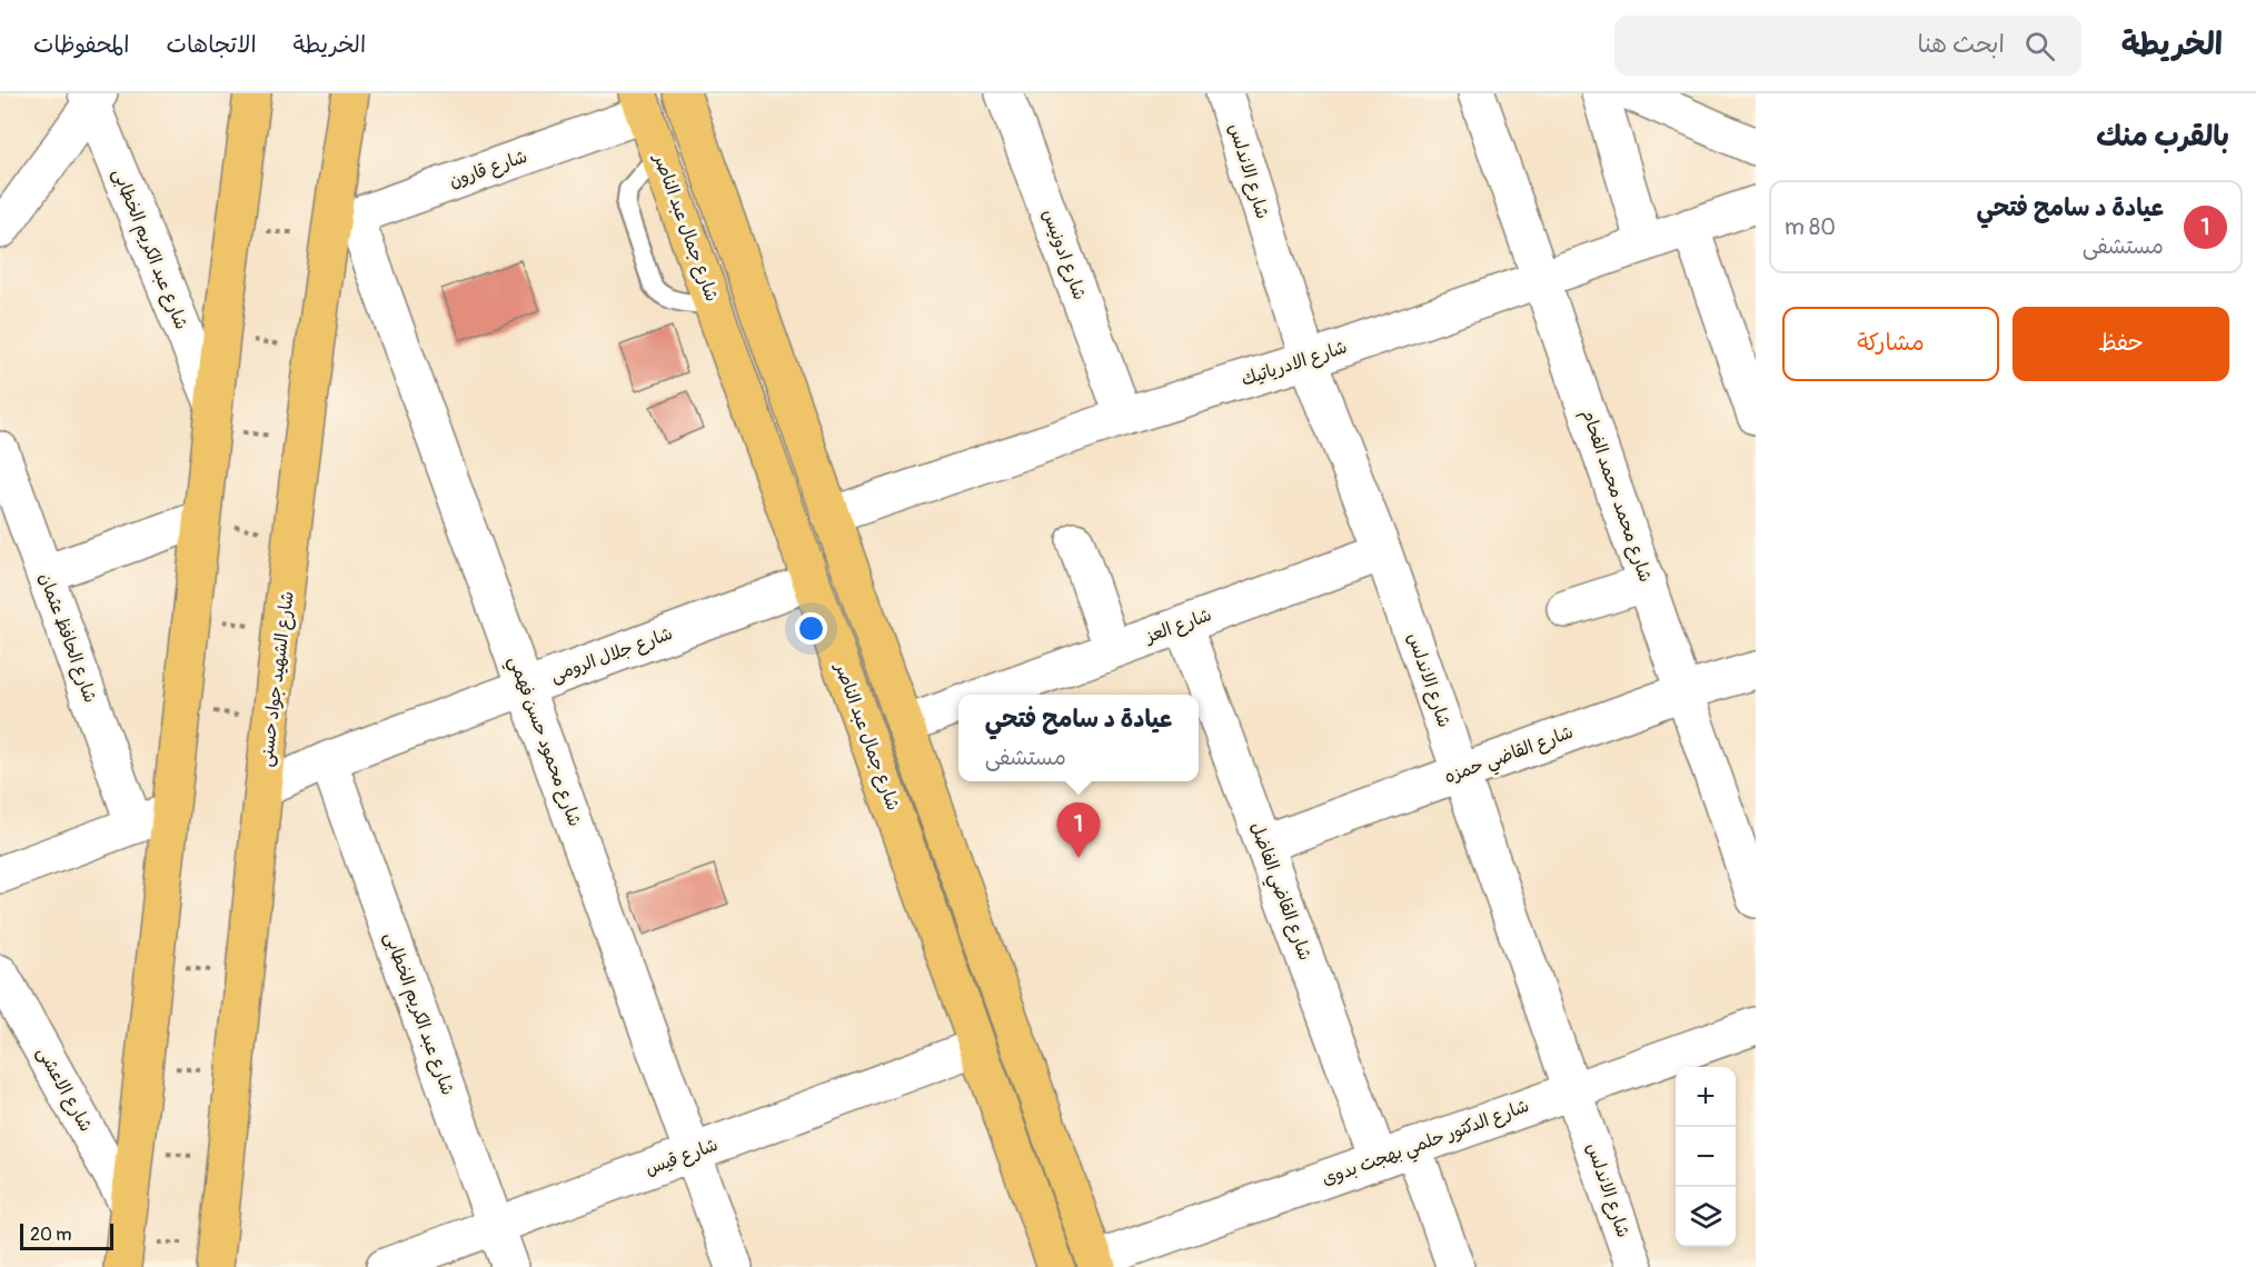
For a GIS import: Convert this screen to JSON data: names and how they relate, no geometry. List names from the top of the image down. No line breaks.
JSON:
{"streets":{"main road":["شارع جمال عبد الناصر","شارع الشهيد جواد حسنى"],"street":["شارع قارون","شارع الاندلس","شارع عبد الكريم الخطابى","شارع ادونيس","شارع الادرياتيك","شارع محمد محمد الفحام","شارع العز","شارع الحافظ عثمان","شارع جلال الرومى","شارع محمود حسن فهمي","شارع القاضي حمزه","شارع القاضي الفاضل","شارع الاعشى","شارع الدكتور حلمي بهجت بدوى","شارع قيس"]},"crossings":[["شارع قارون","شارع جمال عبد الناصر"],["شارع قارون","شارع الشهيد جواد حسنى"],["شارع قارون","شارع محمود حسن فهمي"],["شارع الاندلس","شارع الادرياتيك"],["شارع الاندلس","شارع العز"],["شارع الاندلس","شارع القاضي حمزه"],["شارع الاندلس","شارع الدكتور حلمي بهجت بدوى"],["شارع جمال عبد الناصر","شارع جلال الرومى"],["شارع جمال عبد الناصر","شارع قيس"],["شارع عبد الكريم الخطابى","شارع جلال الرومى"],["شارع عبد الكريم الخطابى","شارع قيس"],["شارع ادونيس","شارع الادرياتيك"],["شارع الادرياتيك","شارع محمد محمد الفحام"],["شارع محمد محمد الفحام","شارع القاضي حمزه"],["شارع العز","شارع القاضي الفاضل"],["شارع جلال الرومى","شارع الشهيد جواد حسنى"],["شارع جلال الرومى","شارع محمود حسن فهمي"],["شارع الشهيد جواد حسنى","شارع محمود حسن فهمي"],["شارع محمود حسن فهمي","شارع قيس"],["شارع القاضي حمزه","شارع القاضي الفاضل"],["شارع القاضي الفاضل","شارع الدكتور حلمي بهجت بدوى"]],"scale_bar":"20 m","page":{"header":"الخريطة","search":"ابحث هنا","nav":["الخريطة","الاتجاهات","المحفوظات"],"heading":"بالقرب منك","list":[{"mark":"1","name":"عيادة د سامح فتحي","note":"مستشفى","value":"80 m"}],"buttons":["حفظ","مشاركة"],"popup":["عيادة د سامح فتحي","مستشفى"],"pins":"1","map_buttons":["+","−"],"scale":"20 m"}}
